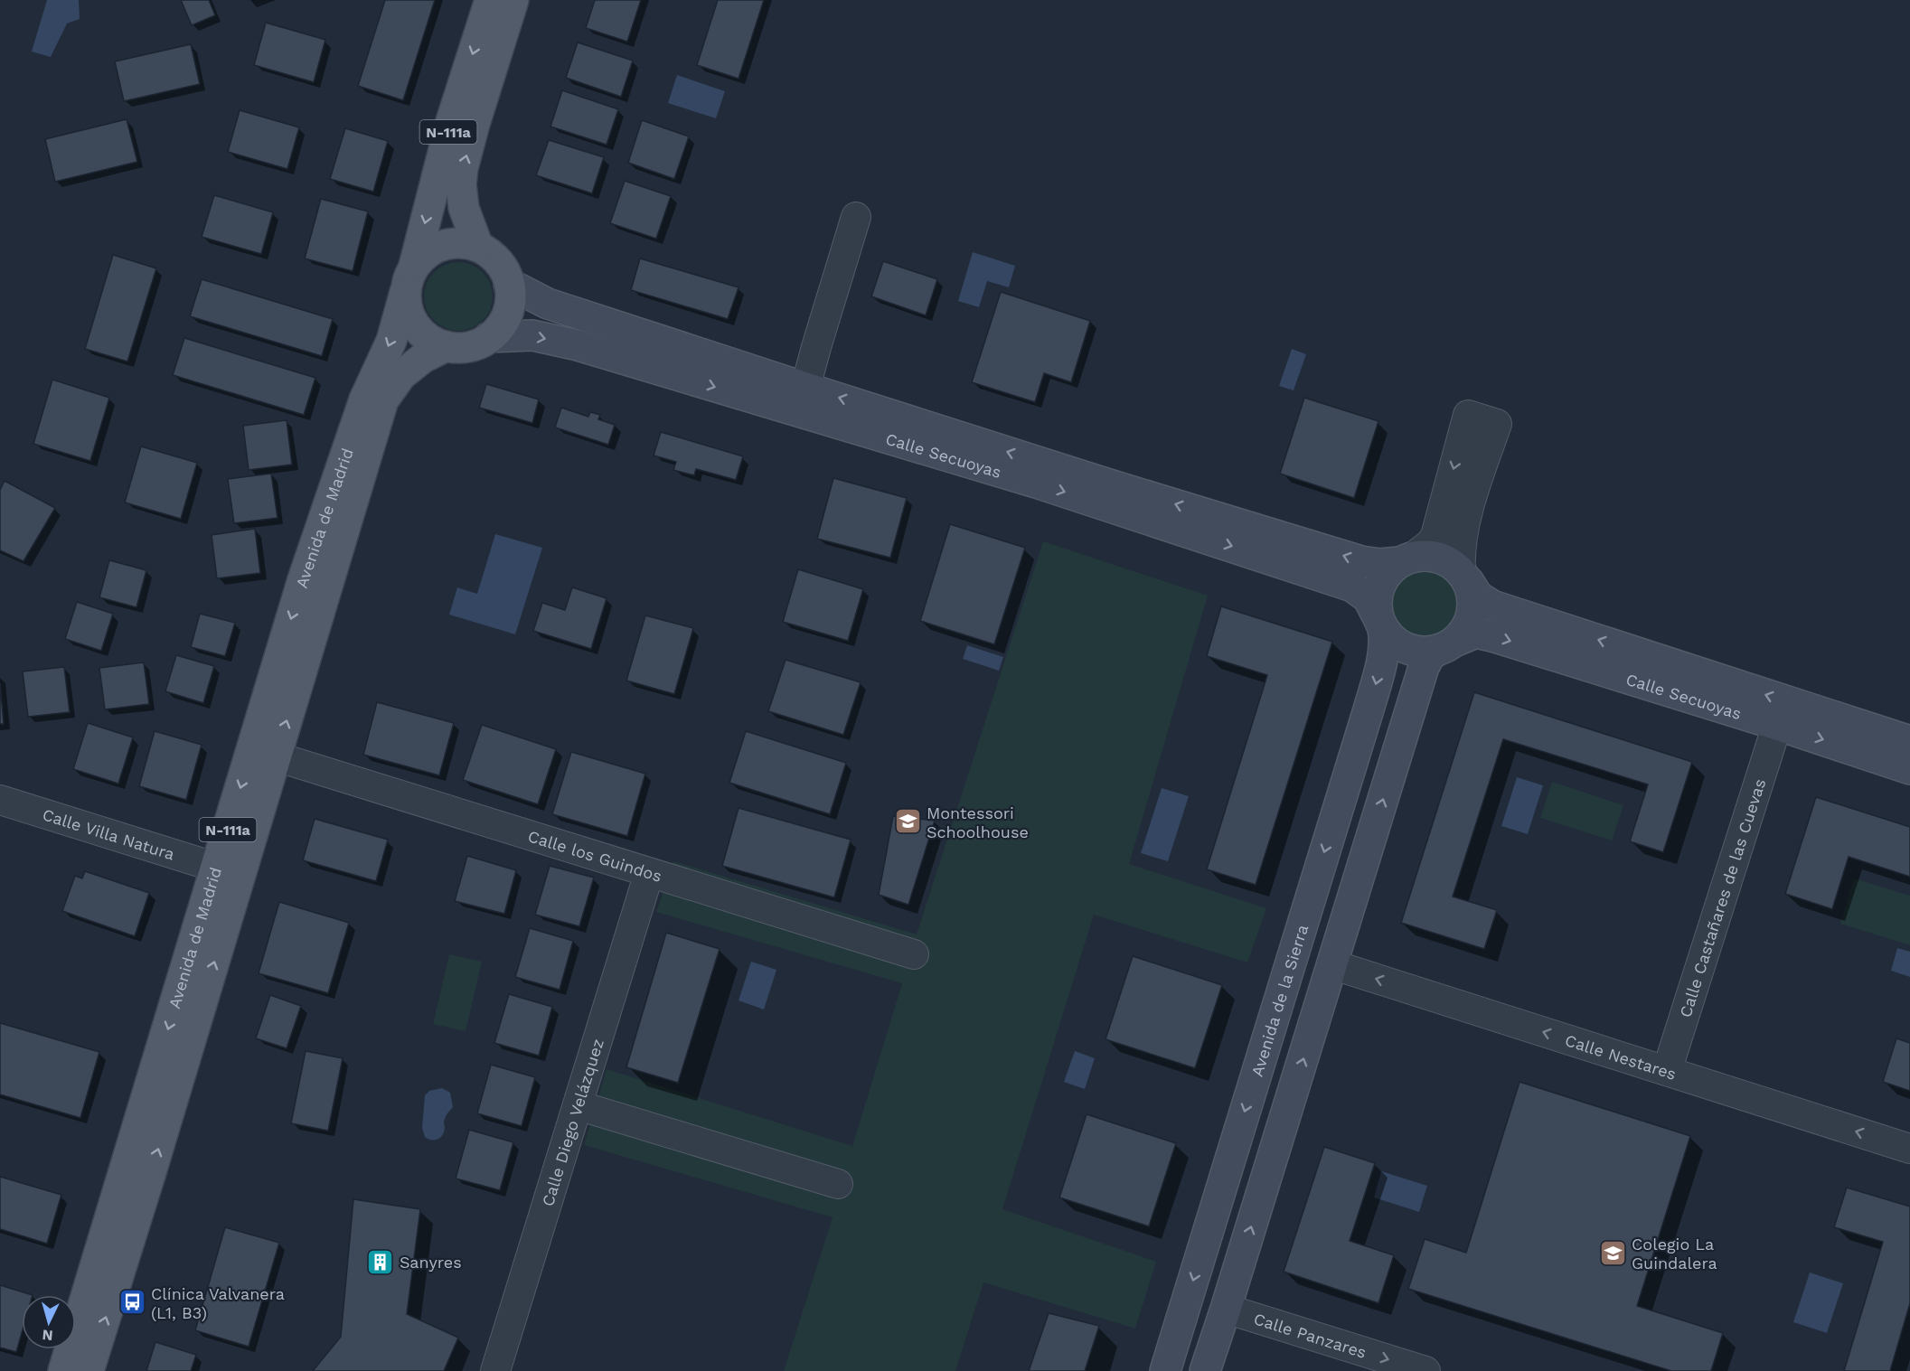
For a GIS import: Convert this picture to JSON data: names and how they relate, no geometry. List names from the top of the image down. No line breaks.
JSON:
{"streets":{"main road":["N-111a","Calle Secuoyas","Avenida de Madrid","Avenida de la Sierra"],"street":["Calle Villa Natura","Calle los Guindos","Calle Castañares de las Cuevas","Calle Nestares","Calle Diego Velázquez","Calle Panzares"]},"crossings":[["N-111a","Calle Secuoyas"],["N-111a","Avenida de Madrid"],["Calle Secuoyas","Avenida de Madrid"],["Calle Secuoyas","Calle Castañares de las Cuevas"],["Calle Secuoyas","Avenida de la Sierra"],["Avenida de Madrid","Calle Villa Natura"],["Avenida de Madrid","Calle los Guindos"],["Calle los Guindos","Calle Diego Velázquez"],["Calle Castañares de las Cuevas","Calle Nestares"]],"one_way":["Calle Nestares","Calle Panzares"],"places":{"school or university":["Montessori Schoolhouse","Colegio La Guindalera"],"building":["Sanyres"],"bus stop":["Clínica Valvanera (L1, B3)"]},"north":"bottom"}
